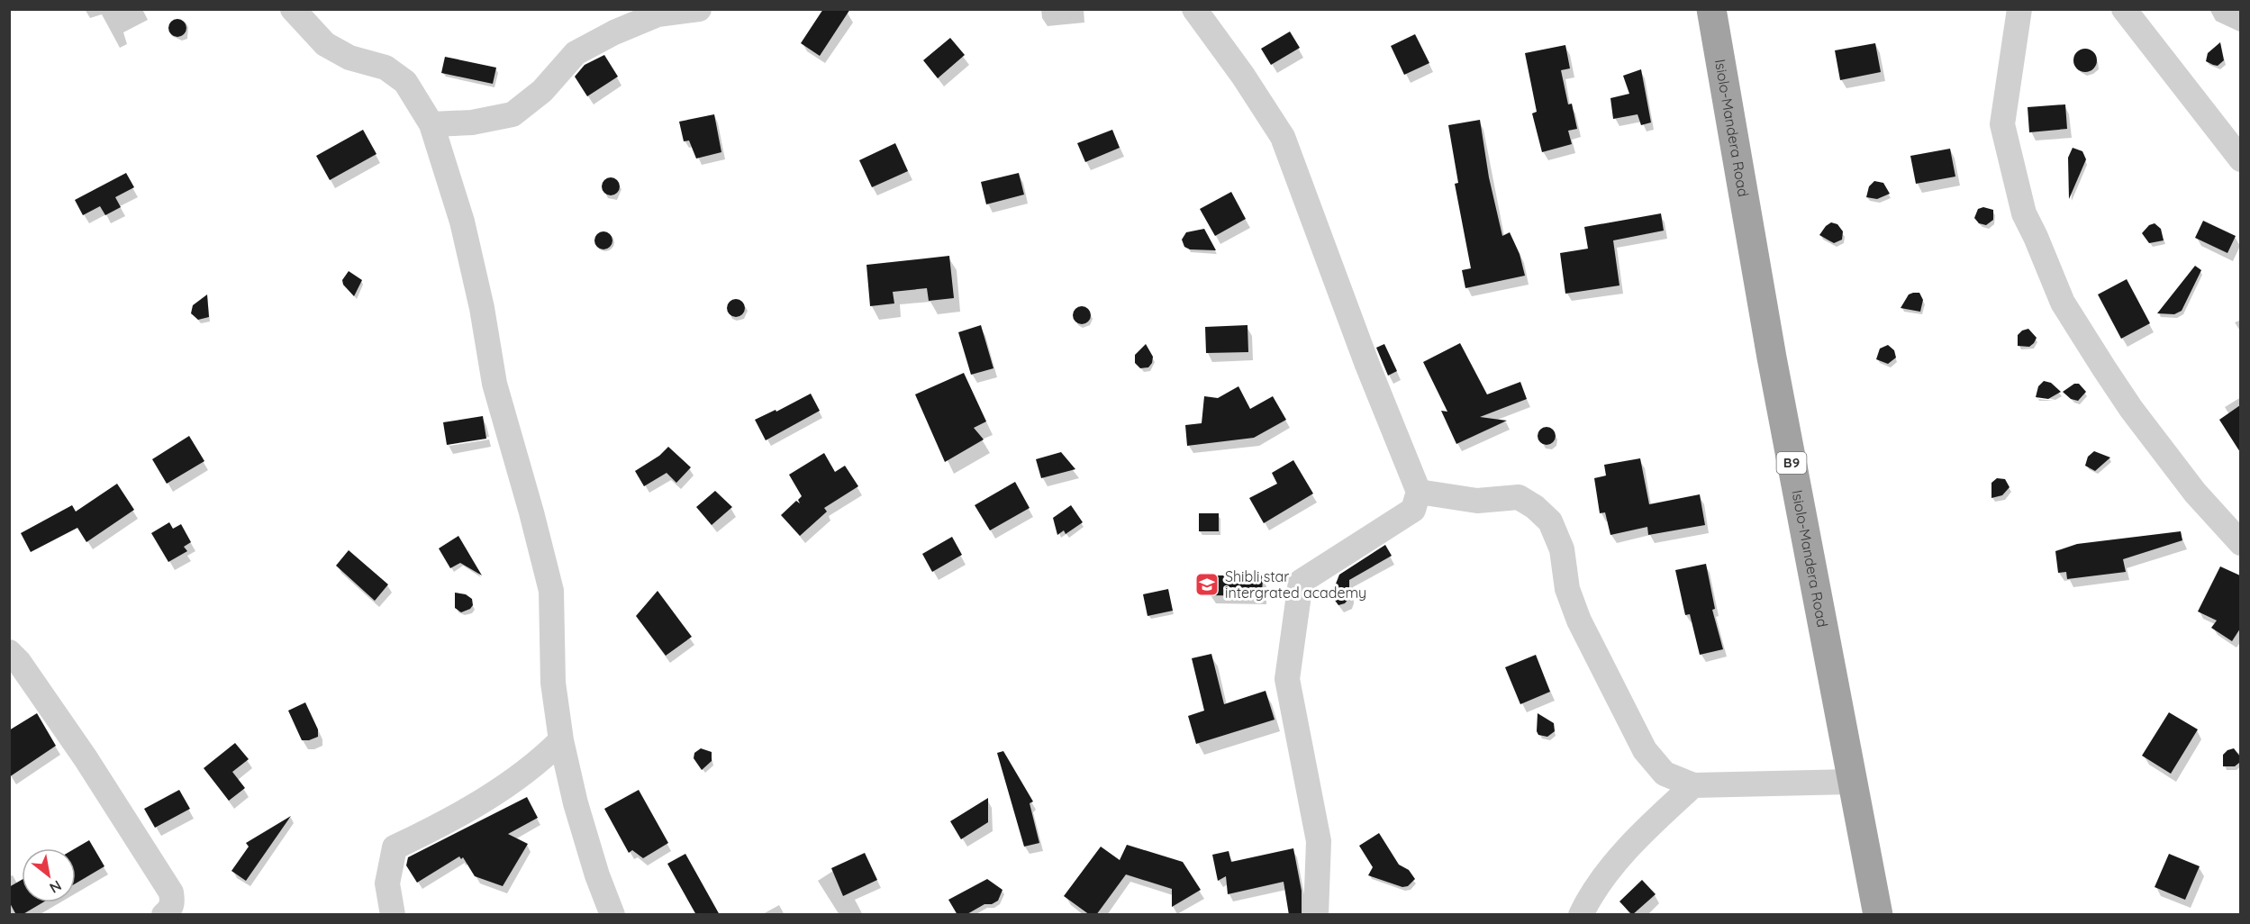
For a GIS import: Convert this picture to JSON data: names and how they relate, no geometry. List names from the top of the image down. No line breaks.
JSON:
{"streets":{"highway":["Isiolo-Mandera Road","B9"]},"places":{"school or university":["Shibli star intergrated academy"]},"north":"bottom right"}
